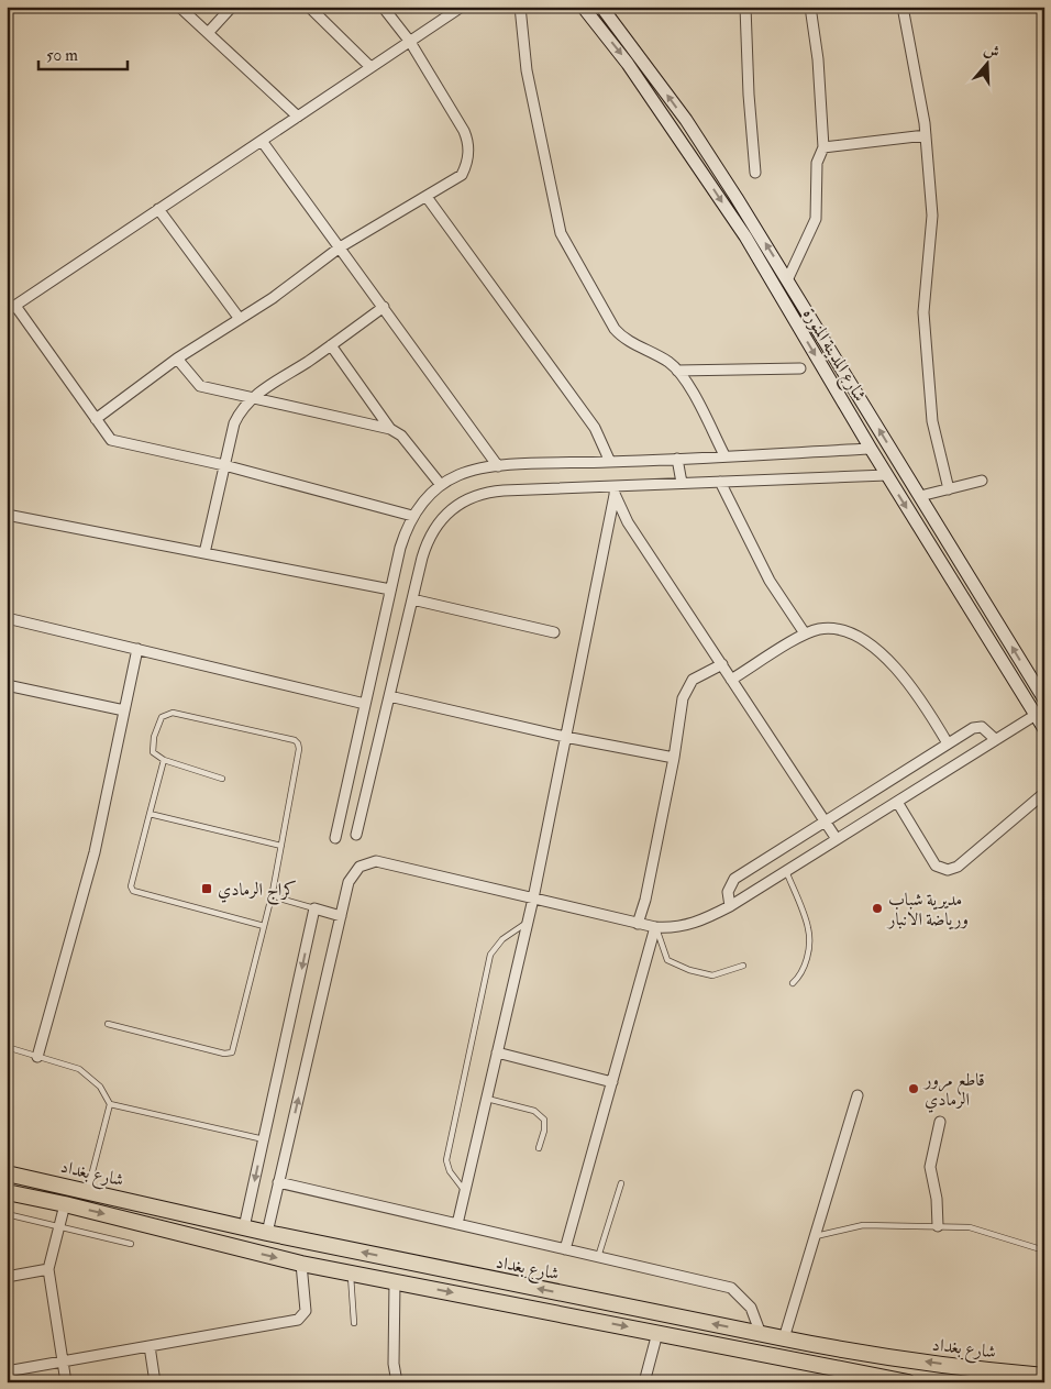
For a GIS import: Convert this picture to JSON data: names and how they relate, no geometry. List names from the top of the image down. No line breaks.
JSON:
{"streets":{"main road":["شارع المدينة المنورة","شارع بغداد"]},"places":{"transit":["كراج الرمادي"],"other":["مديرية شباب ورياضة الانبار","قاطع مرور الرمادي"]},"scale_bar":"50 m","north":"top"}
